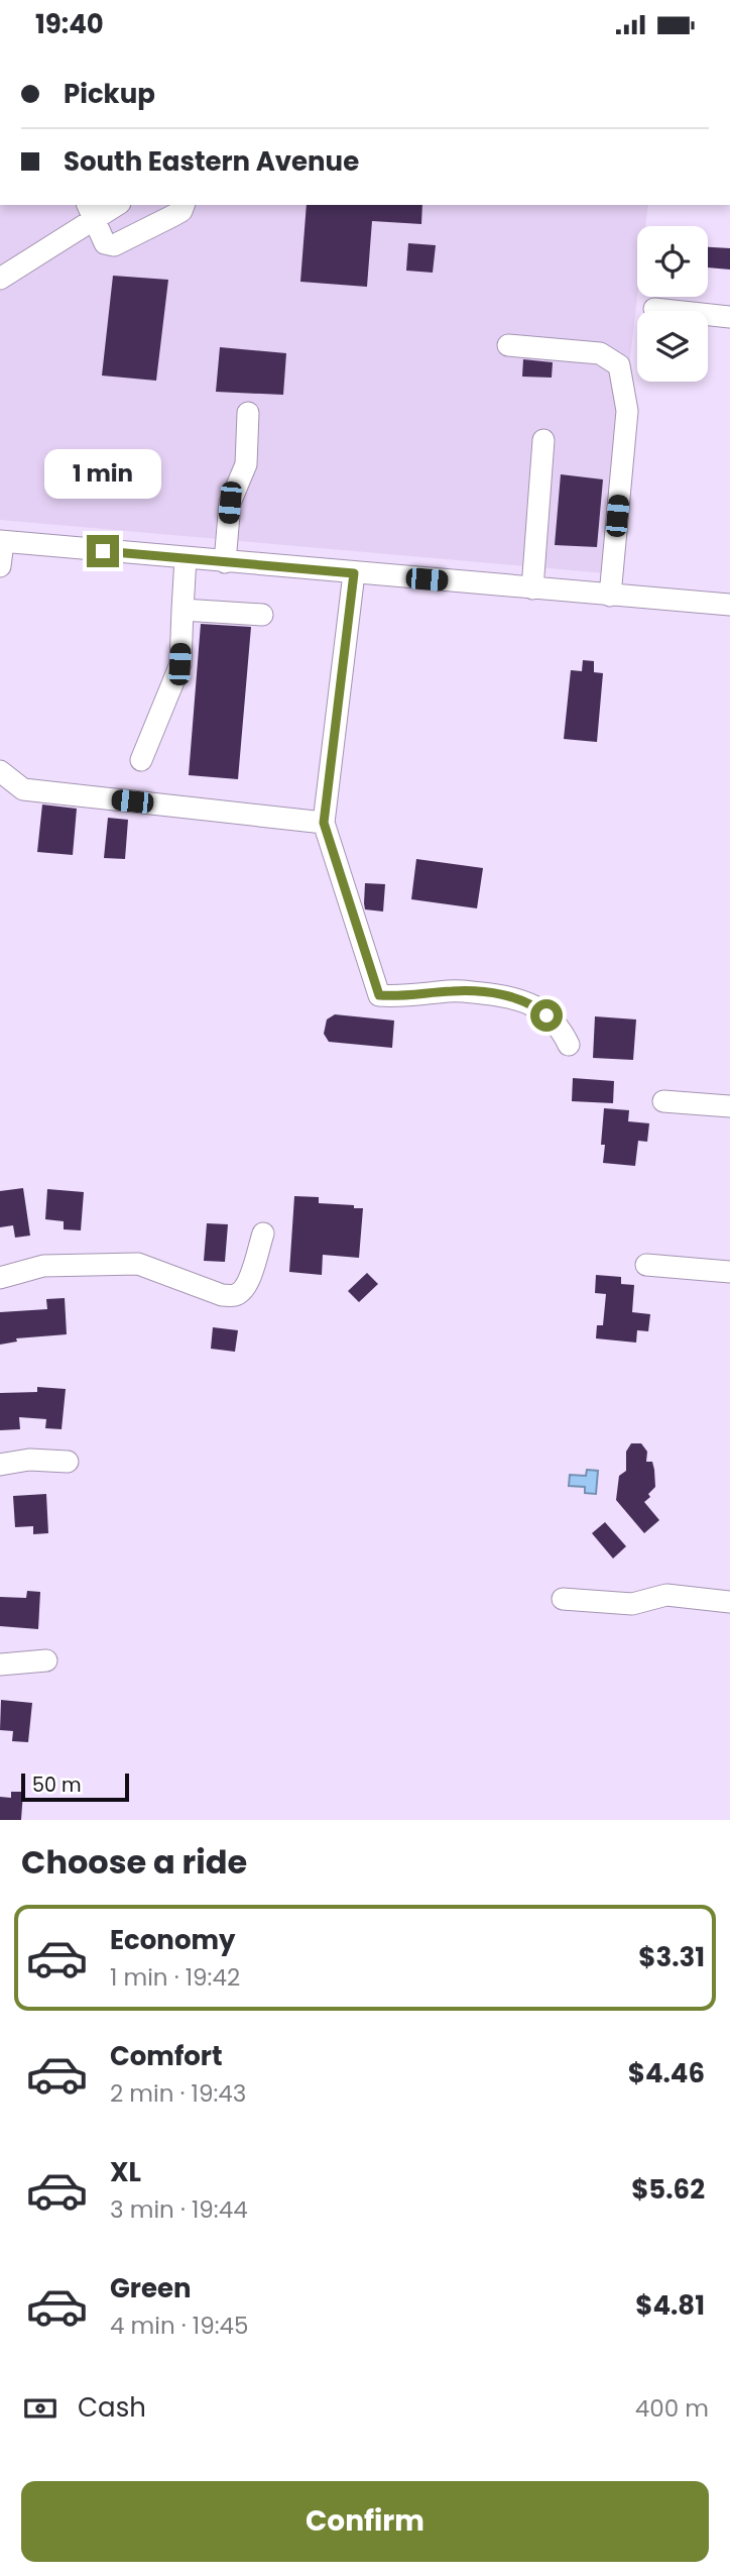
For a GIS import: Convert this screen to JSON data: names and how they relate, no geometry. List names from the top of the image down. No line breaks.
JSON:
{"scale_bar":"50 m","page":{"status":"19:40","banner":["Pickup","South Eastern Avenue"],"bubble":"1 min","scale":"50 m","heading":"Choose a ride","list":[{"name":"Economy","note":"1 min · 19:42","value":"$3.31"},{"name":"Comfort","note":"2 min · 19:43","value":"$4.46"},{"name":"XL","note":"3 min · 19:44","value":"$5.62"},{"name":"Green","note":"4 min · 19:45","value":"$4.81"}],"pay":["Cash","400 m"],"buttons":"Confirm"}}
